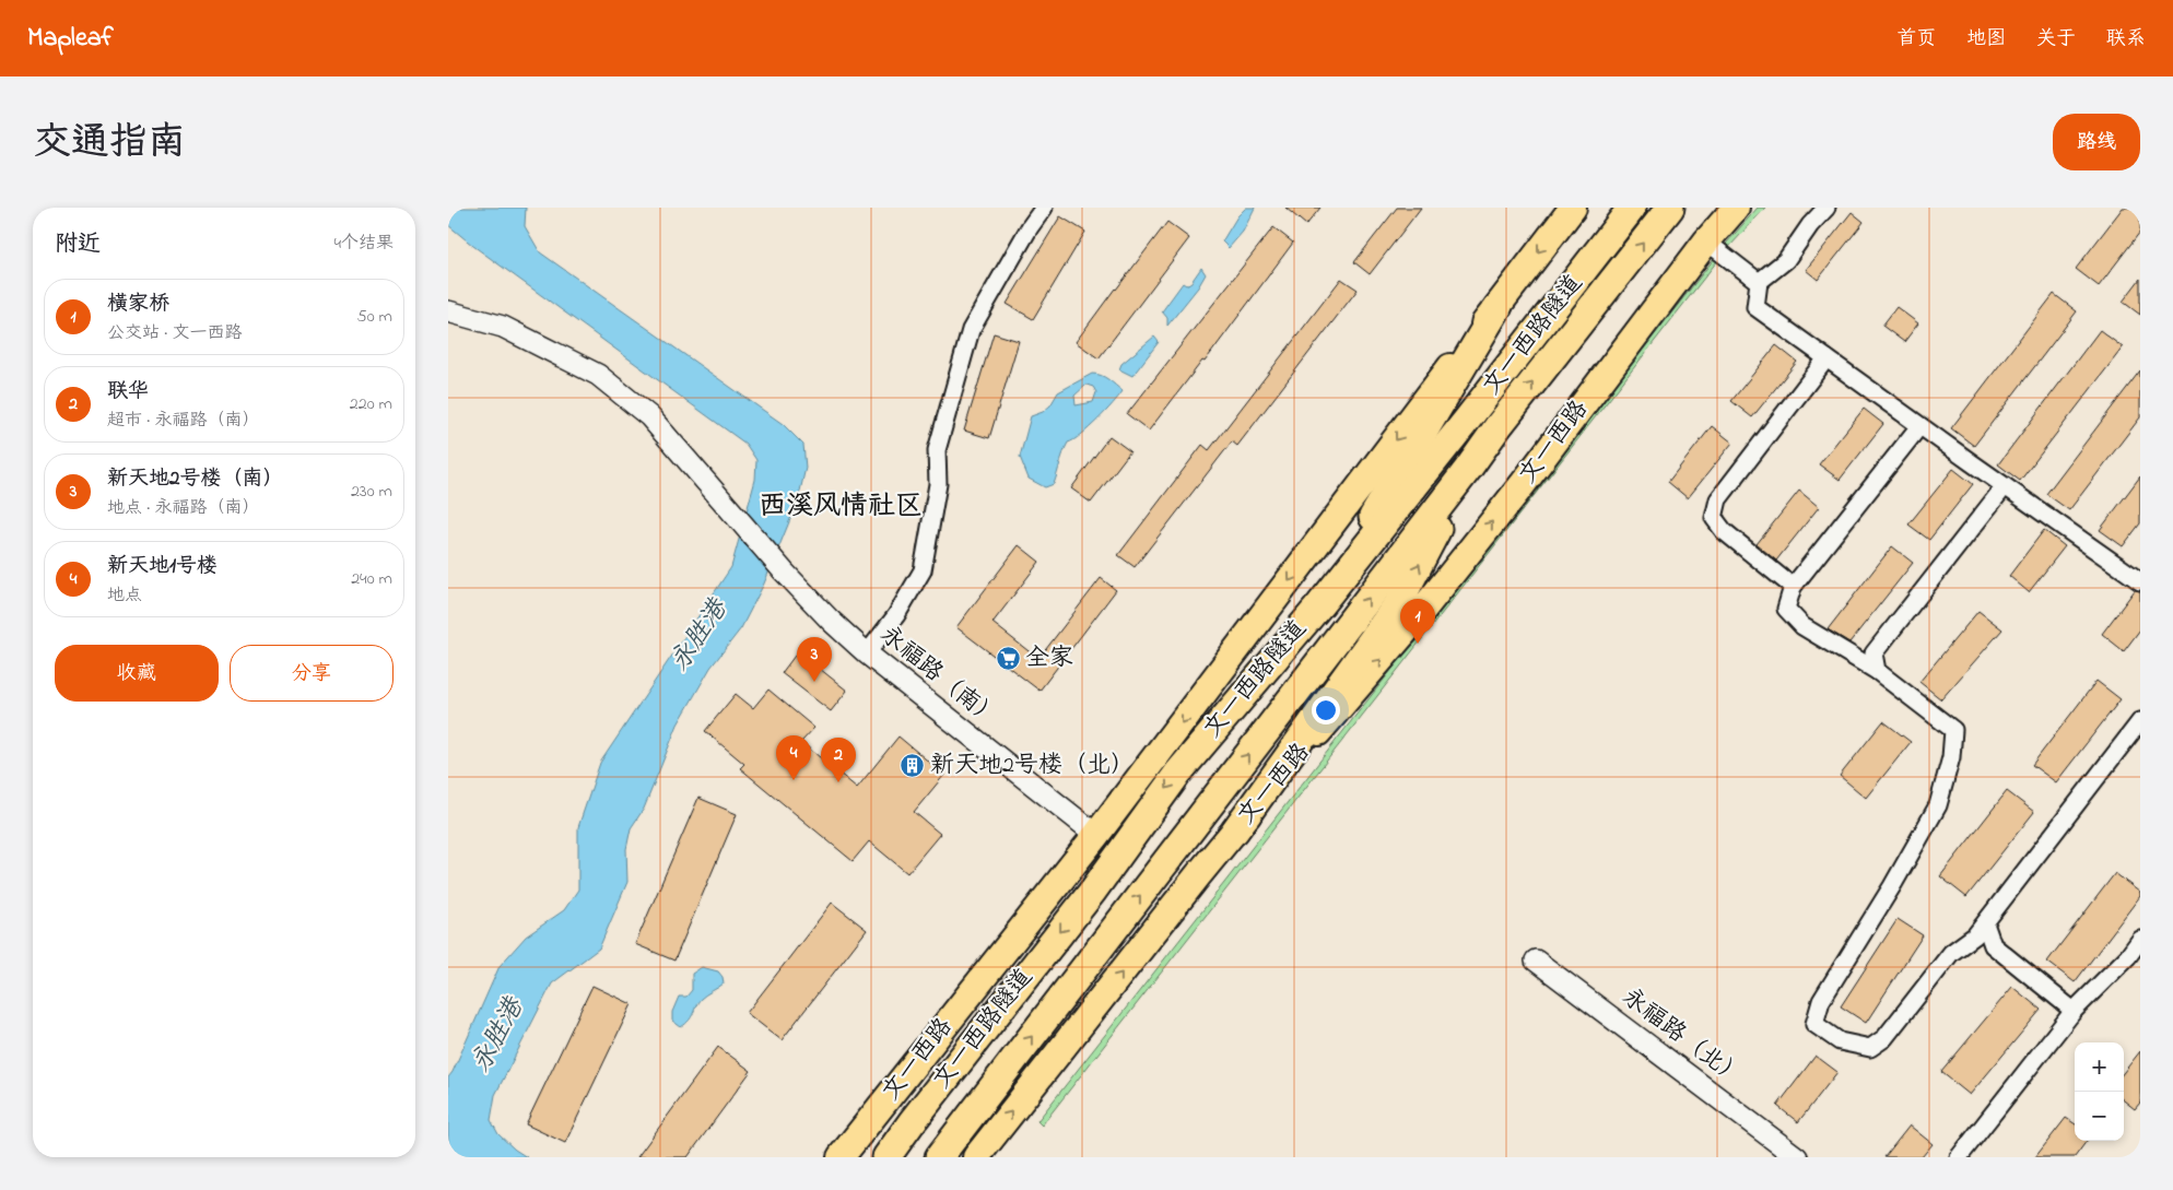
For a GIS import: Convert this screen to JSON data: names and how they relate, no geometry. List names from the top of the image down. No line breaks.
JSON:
{"streets":{"highway":["文一西路隧道"],"main road":["文一西路"],"street":["永福路（南）","永福路（北）"]},"crossings":[["文一西路","永福路（南）"]],"districts":["西溪风情社区"],"water":["永胜港"],"places":{"supermarket":["全家"],"building":["新天地2号楼（北）"]},"page":{"header":"Mapleaf","nav":["首页","地图","关于","联系"],"title":"交通指南","buttons":["路线",["收藏","分享"]],"heading":["附近","4个结果"],"list":[{"mark":"1","name":"横家桥","note":"公交站 · 文一西路","value":"50 m"},{"mark":"2","name":"联华","note":"超市 · 永福路（南）","value":"220 m"},{"mark":"3","name":"新天地2号楼（南）","note":"地点 · 永福路（南）","value":"230 m"},{"mark":"4","name":"新天地1号楼","note":"地点","value":"240 m"}],"pins":["1","3","4","2"],"map_buttons":["+","−"]}}
